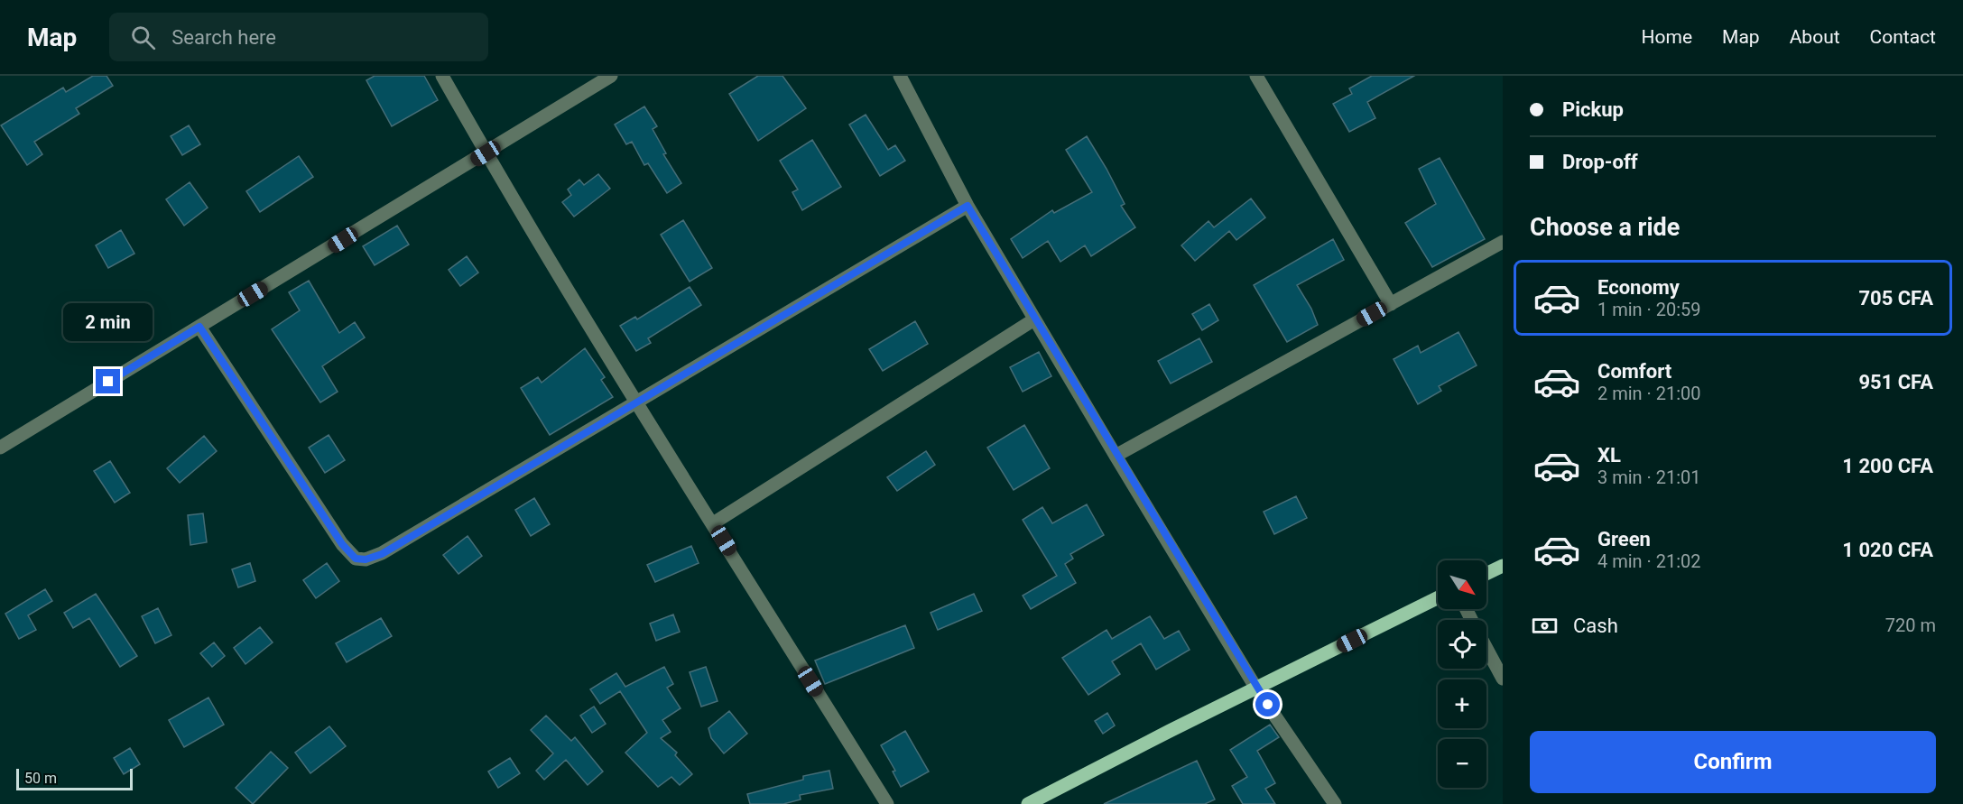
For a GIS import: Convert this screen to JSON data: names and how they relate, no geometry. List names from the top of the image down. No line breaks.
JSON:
{"scale_bar":"50 m","north":"bottom right","page":{"header":"Map","search":"Search here","nav":["Home","Map","About","Contact"],"banner":["Pickup","Drop-off"],"heading":"Choose a ride","list":[{"name":"Economy","note":"1 min · 20:59","value":"705 CFA"},{"name":"Comfort","note":"2 min · 21:00","value":"951 CFA"},{"name":"XL","note":"3 min · 21:01","value":"1 200 CFA"},{"name":"Green","note":"4 min · 21:02","value":"1 020 CFA"}],"bubble":"2 min","map_buttons":["+","−"],"pay":["Cash","720 m"],"buttons":"Confirm","scale":"50 m"}}
